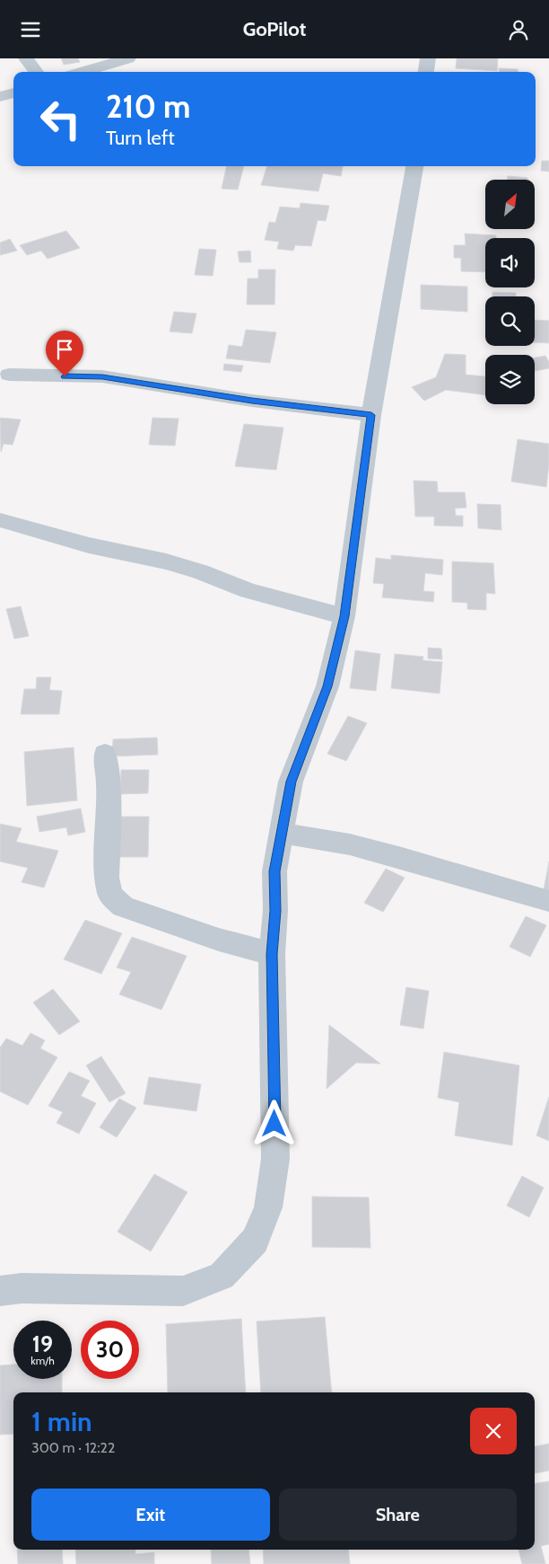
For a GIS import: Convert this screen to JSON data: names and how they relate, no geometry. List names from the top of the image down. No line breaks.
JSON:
{"north":"top right","page":{"header":"GoPilot","turn":["210 m","Turn left"],"speed":"19 km/h","limit":"30","heading":["1 min","300 m · 12:22"],"buttons":["Exit","Share"]}}
